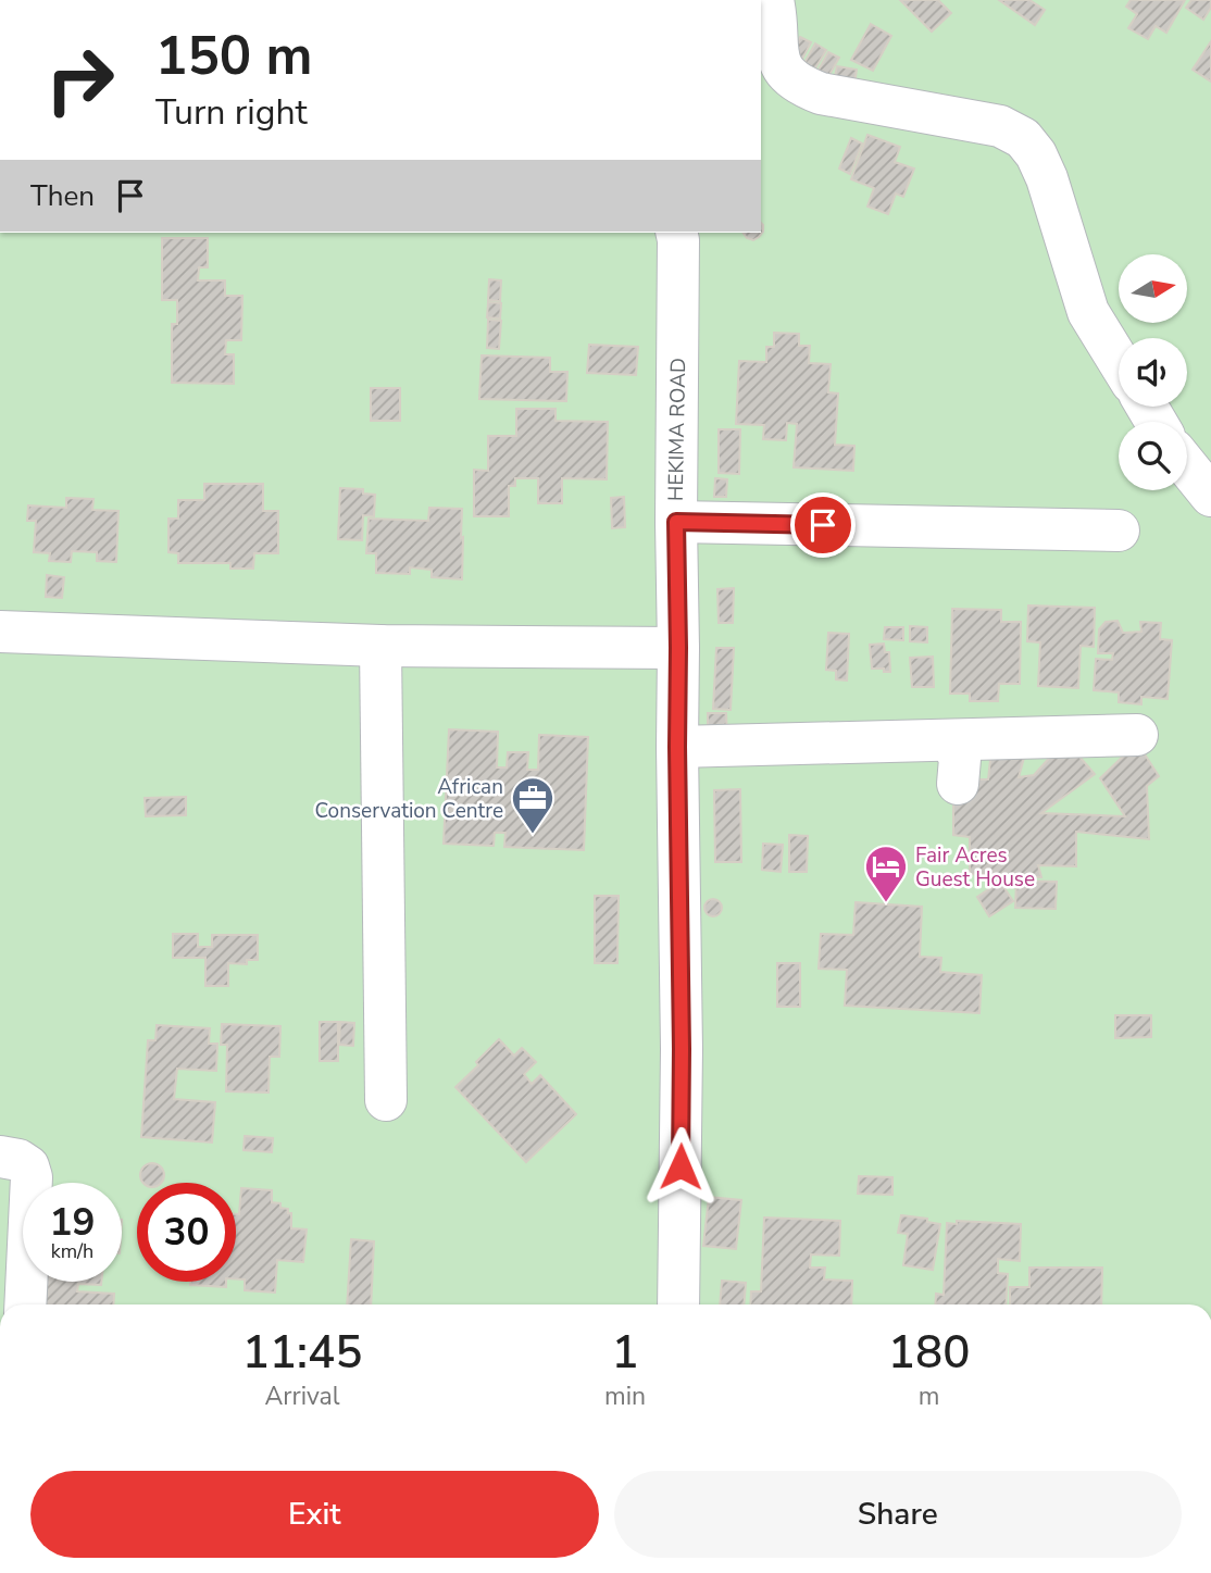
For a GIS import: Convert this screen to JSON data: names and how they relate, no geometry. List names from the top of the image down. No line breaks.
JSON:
{"streets":{"street":["HEKIMA ROAD"]},"places":{"office":["African Conservation Centre"],"hotel":["Fair Acres Guest House"]},"north":"right","page":{"turn":["150 m","Turn right"],"then":"Then","speed":"19 km/h","limit":"30","eta":["11:45","Arrival","1","min","180","m"],"buttons":["Exit","Share"]}}
